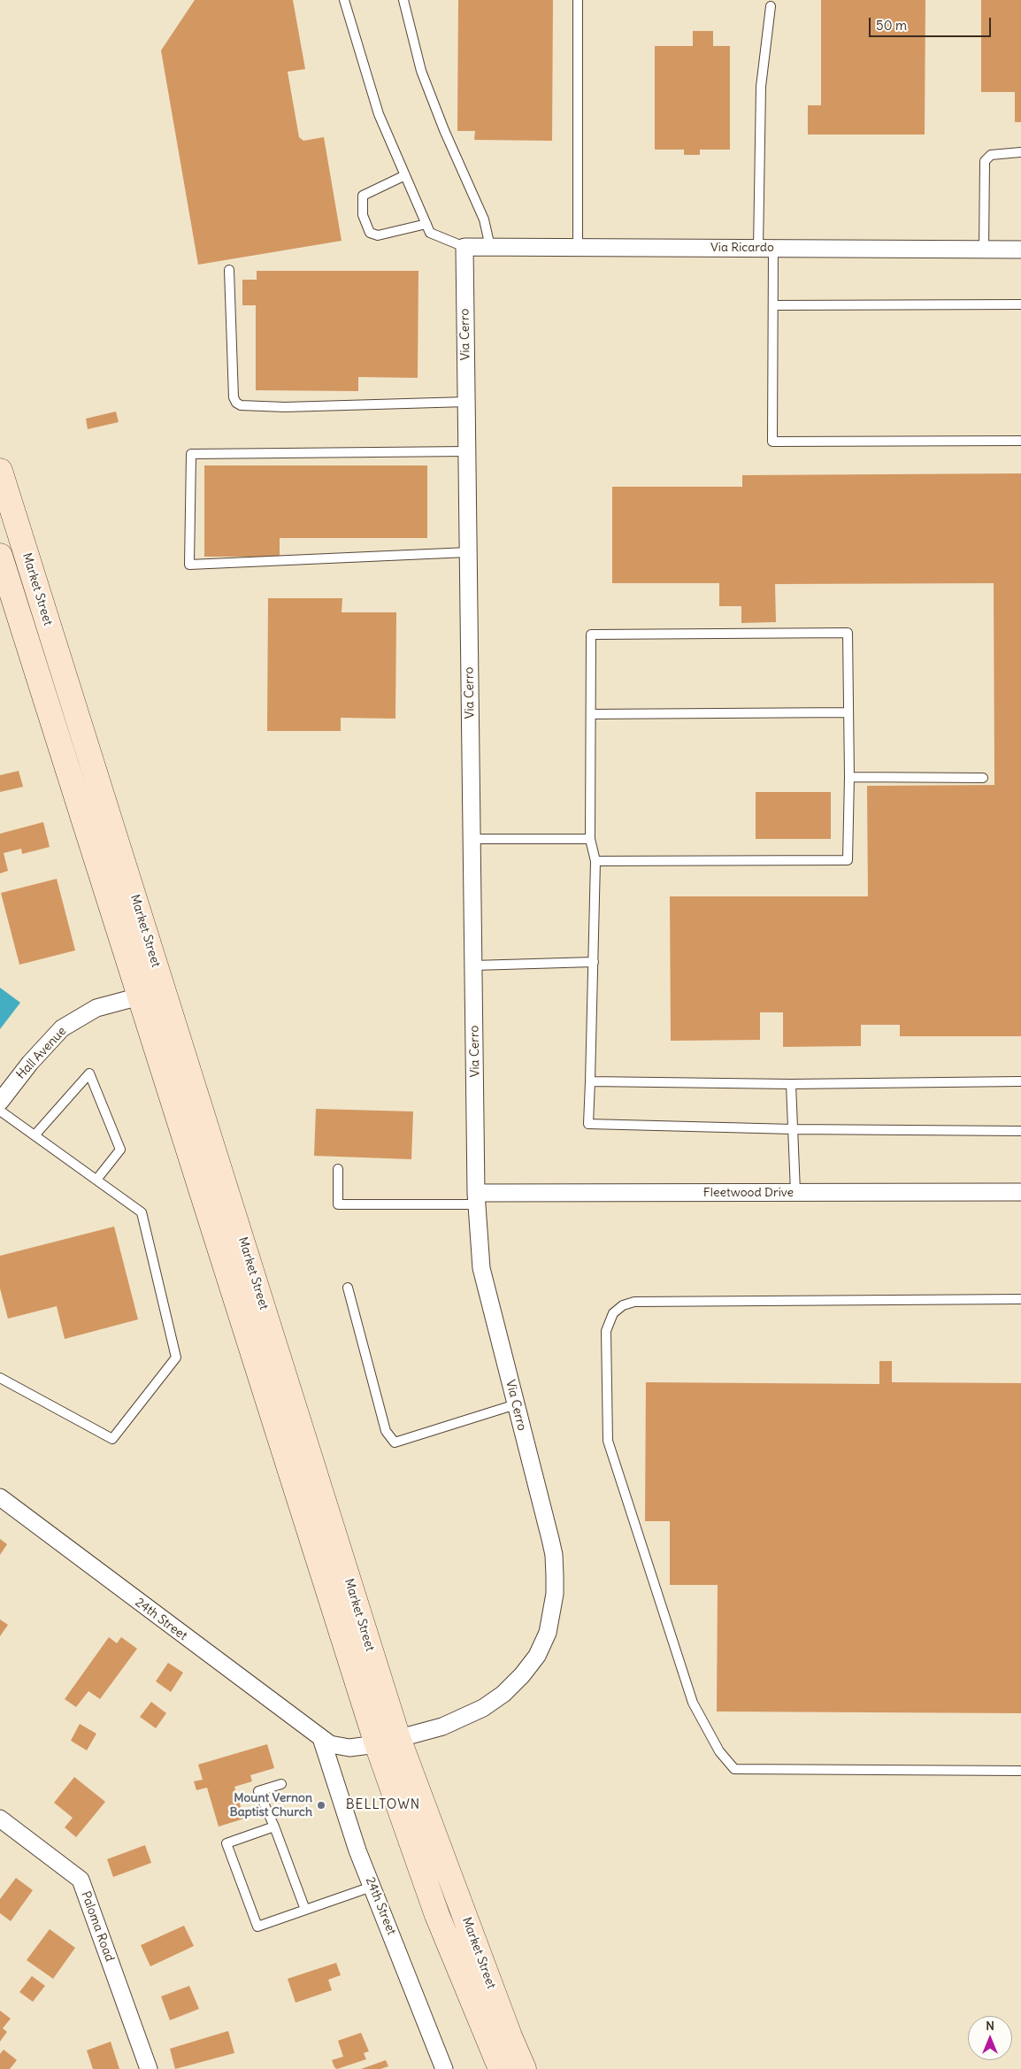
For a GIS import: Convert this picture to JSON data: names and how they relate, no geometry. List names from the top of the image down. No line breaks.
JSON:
{"streets":{"main road":["Market Street"],"street":["Via Ricardo","Via Cerro","Hall Avenue","Fleetwood Drive","24th Street","Paloma Road"]},"crossings":[["Via Ricardo","Via Cerro"],["Via Cerro","Market Street"],["Via Cerro","Fleetwood Drive"],["Via Cerro","24th Street"],["Market Street","Hall Avenue"],["Market Street","24th Street"]],"districts":["BELLTOWN"],"places":["Mount Vernon Baptist Church"],"scale_bar":"50 m","north":"top"}
